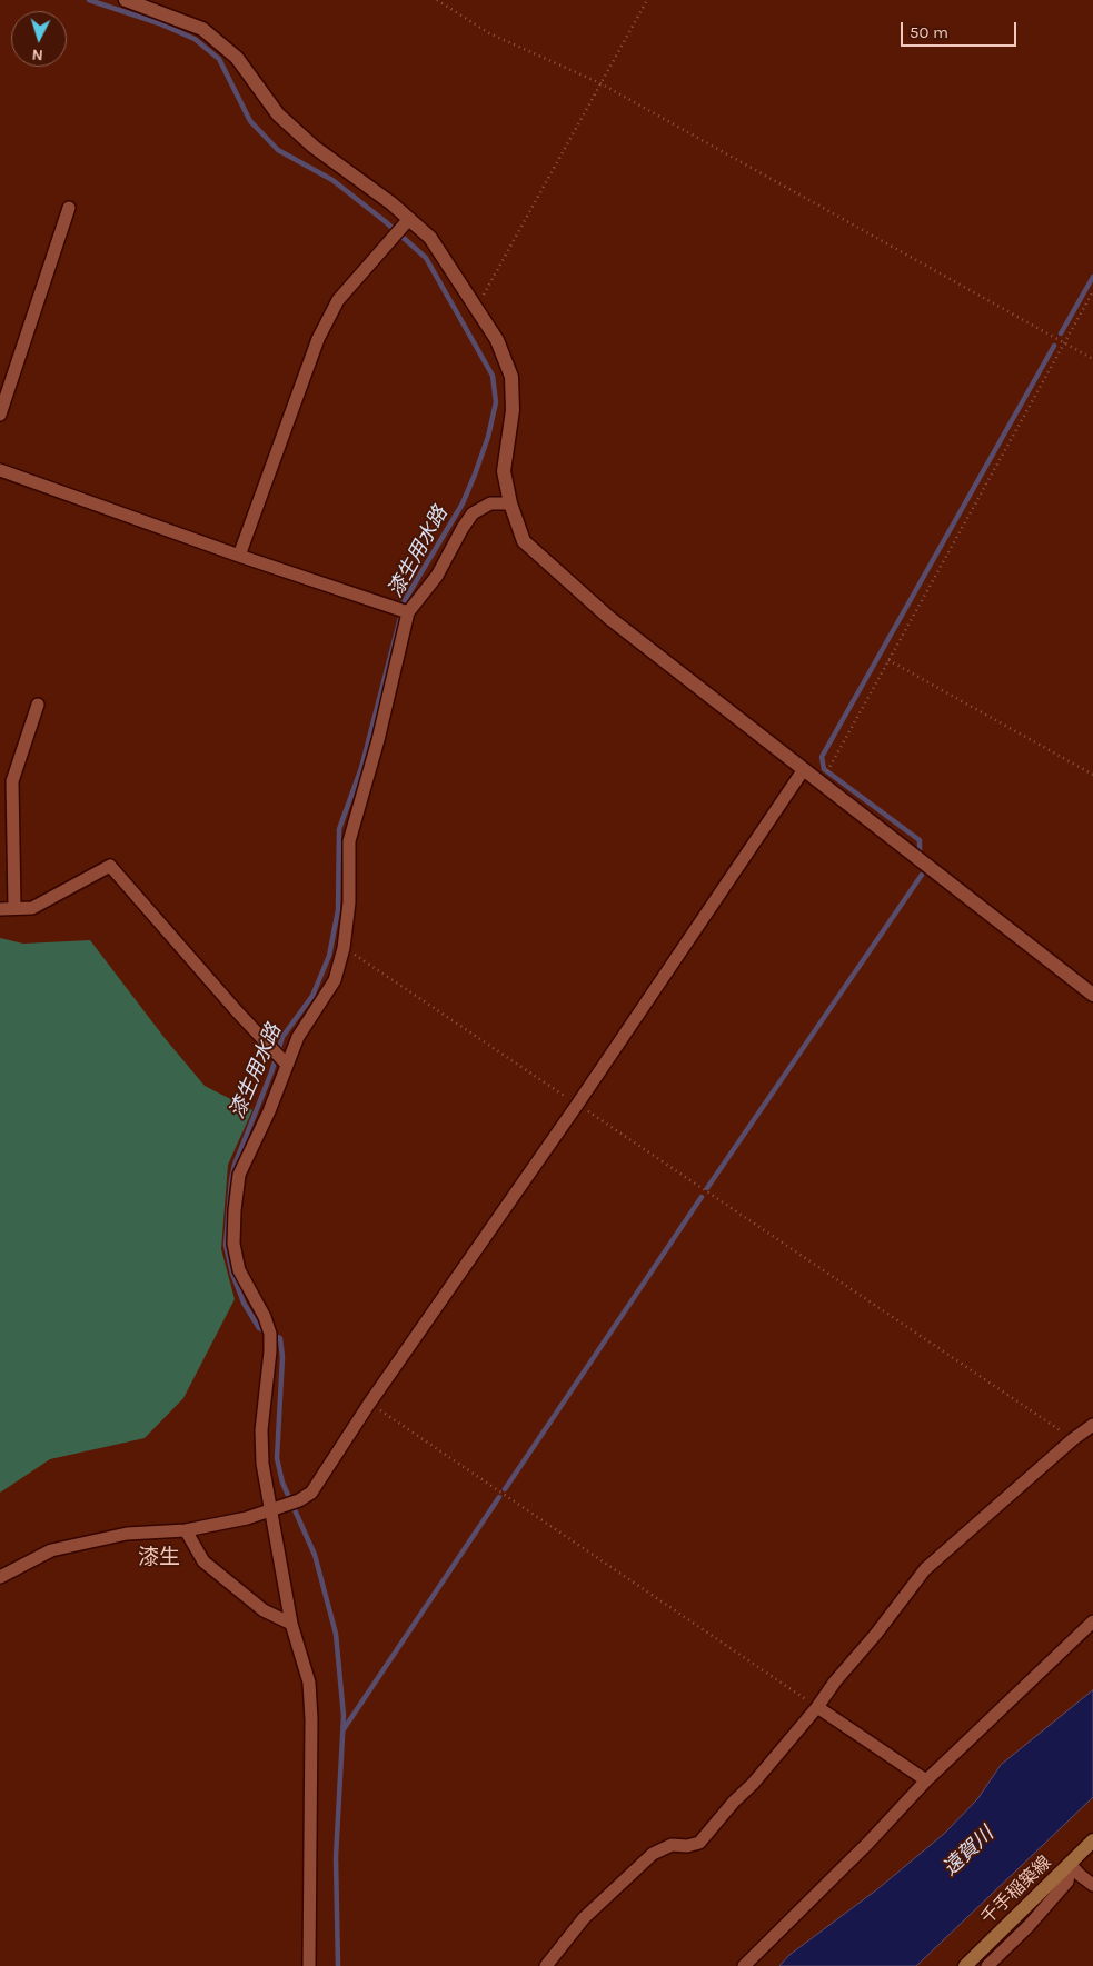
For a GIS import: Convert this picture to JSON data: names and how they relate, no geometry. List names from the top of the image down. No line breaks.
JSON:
{"streets":{"main road":["千手稲築線"]},"districts":["漆生"],"water":["漆生用水路","遠賀川"],"scale_bar":"50 m","north":"bottom"}
